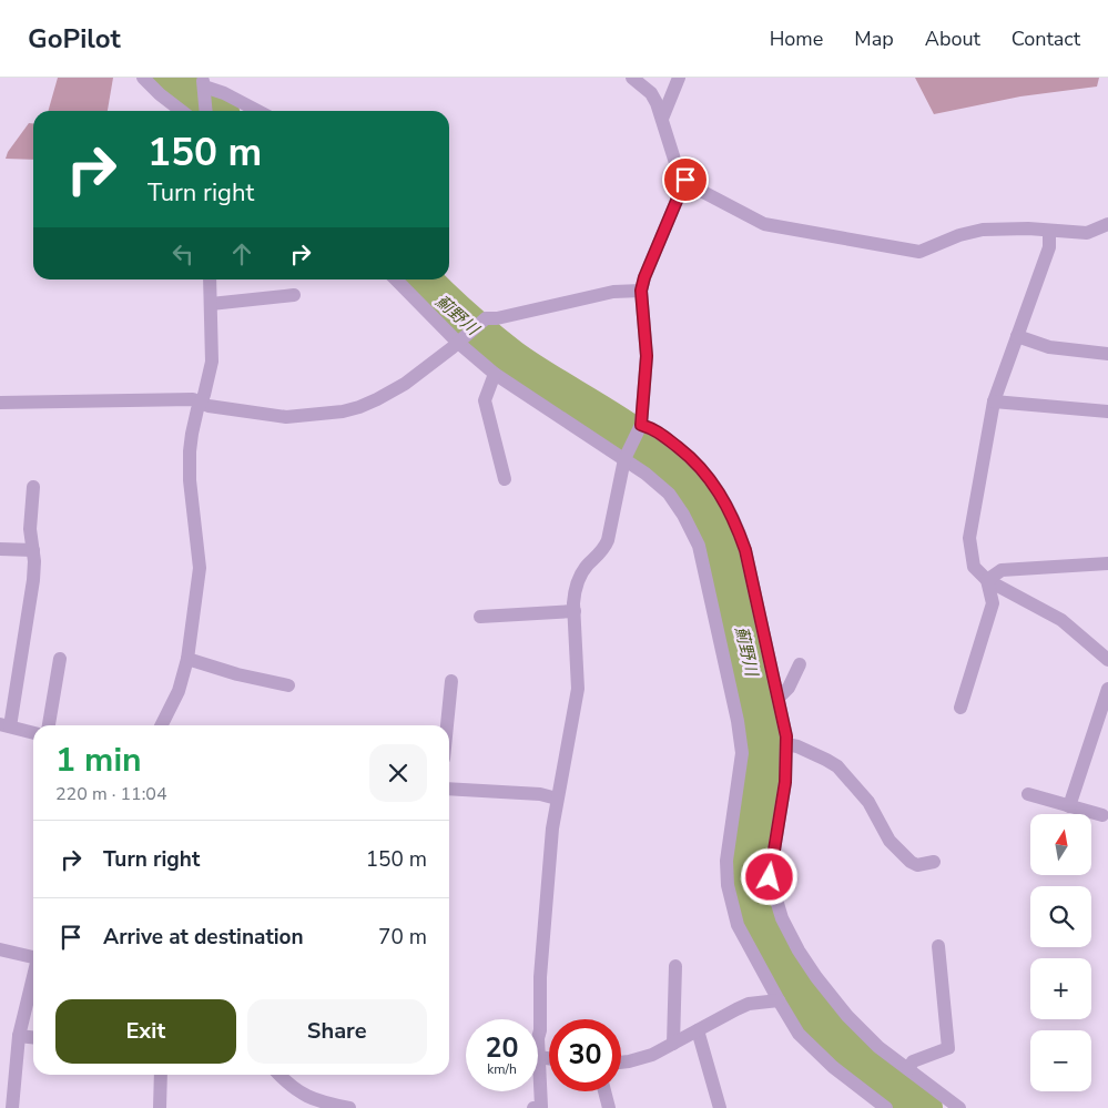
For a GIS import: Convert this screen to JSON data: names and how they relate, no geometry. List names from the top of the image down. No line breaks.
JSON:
{"water":["薊野川"],"north":"top","page":{"header":"GoPilot","nav":["Home","Map","About","Contact"],"turn":["150 m","Turn right"],"heading":["1 min","220 m · 11:04"],"map_buttons":["+","−"],"list":[{"name":"Turn right","value":"150 m"},{"name":"Arrive at destination","value":"70 m"}],"buttons":["Exit","Share"],"speed":"20 km/h","limit":"30"}}
